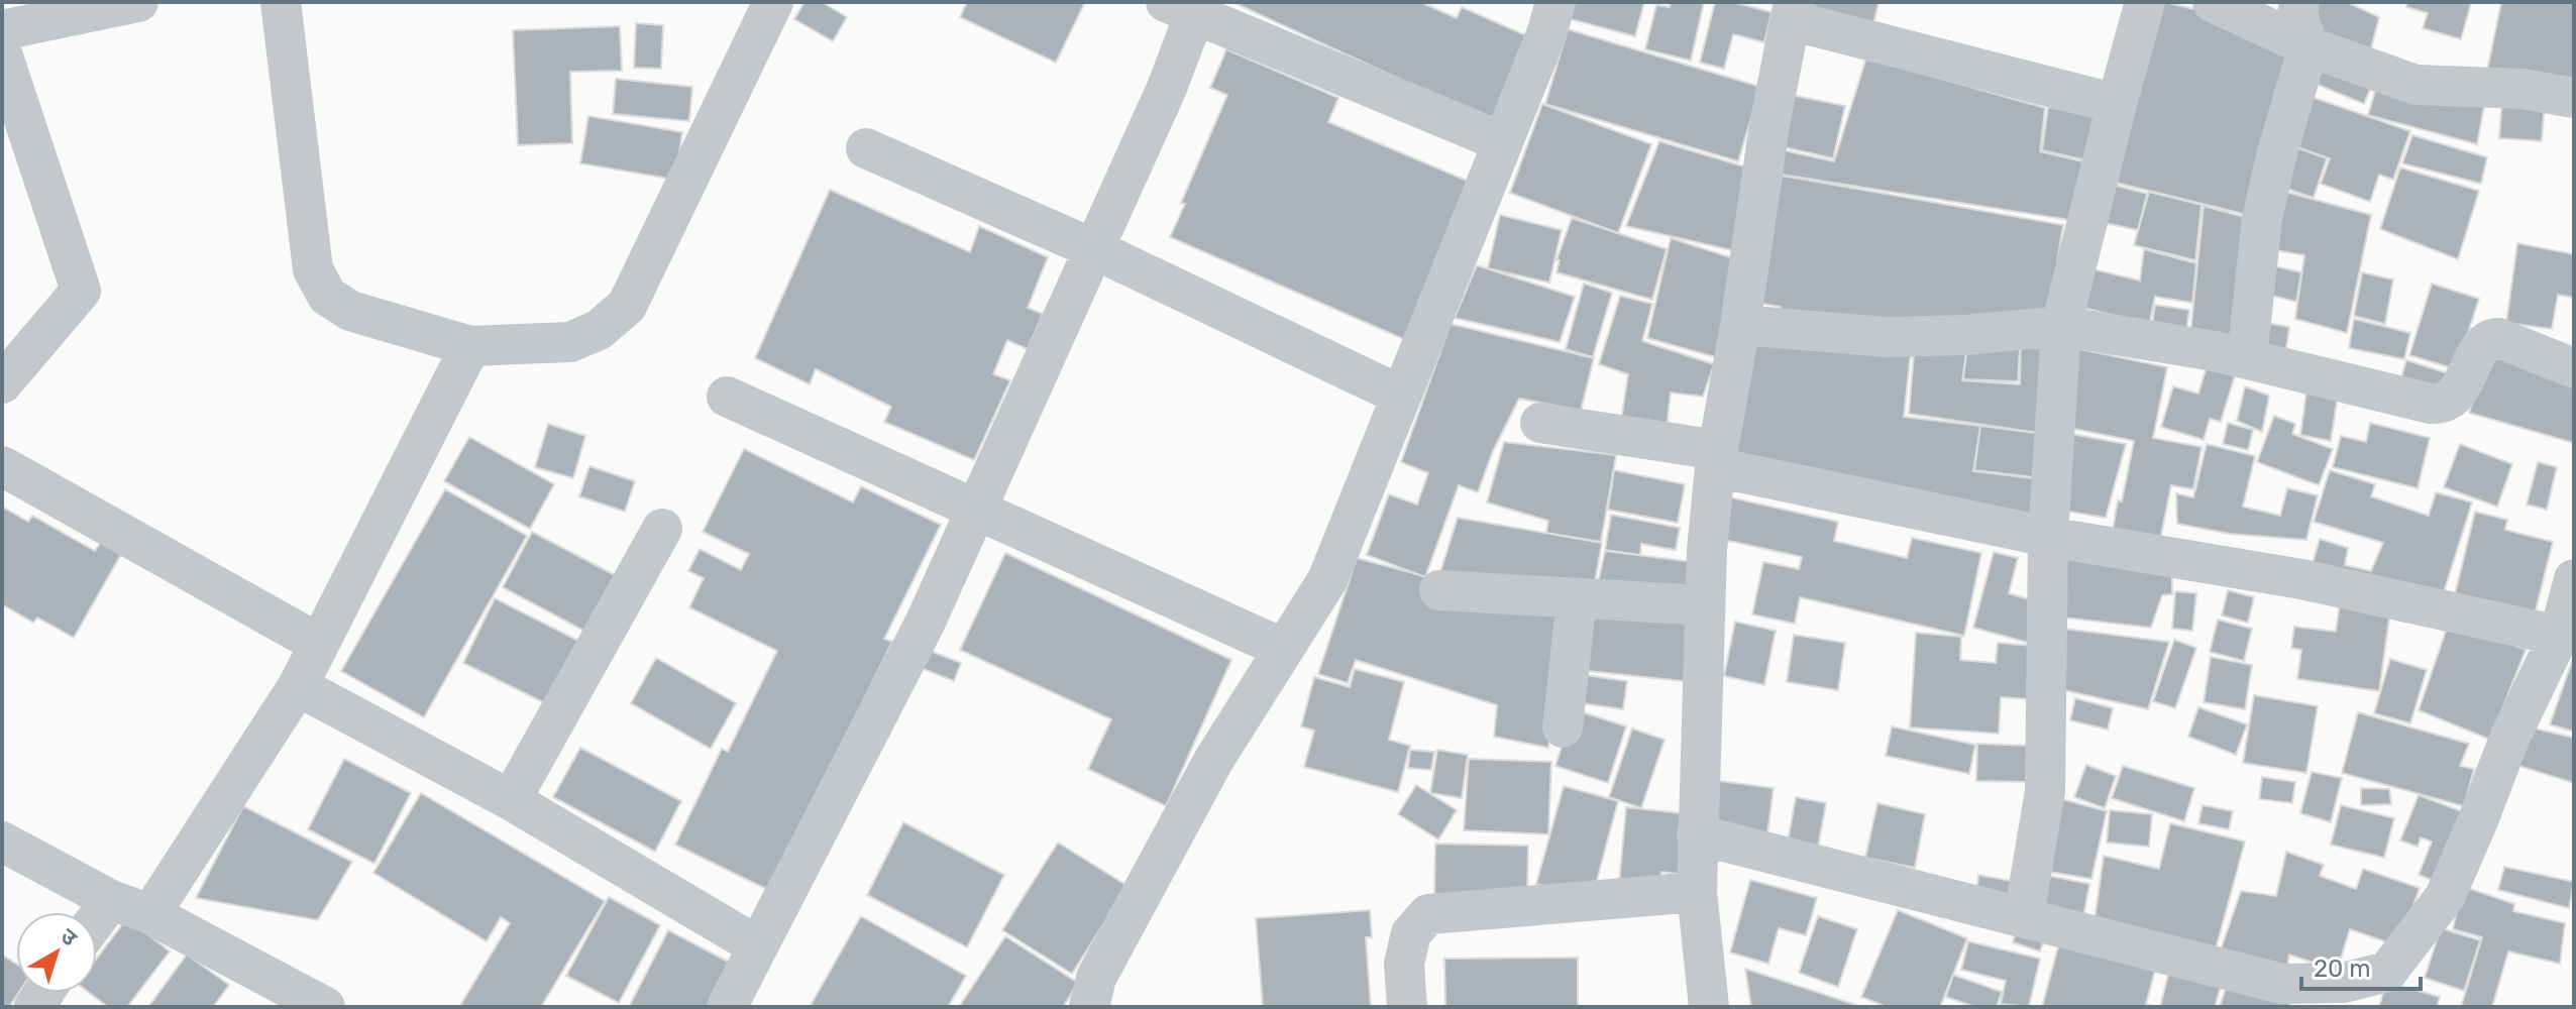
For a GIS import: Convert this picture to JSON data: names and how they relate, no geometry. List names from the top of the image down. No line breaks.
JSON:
{"scale_bar":"20 m","north":"top right"}
